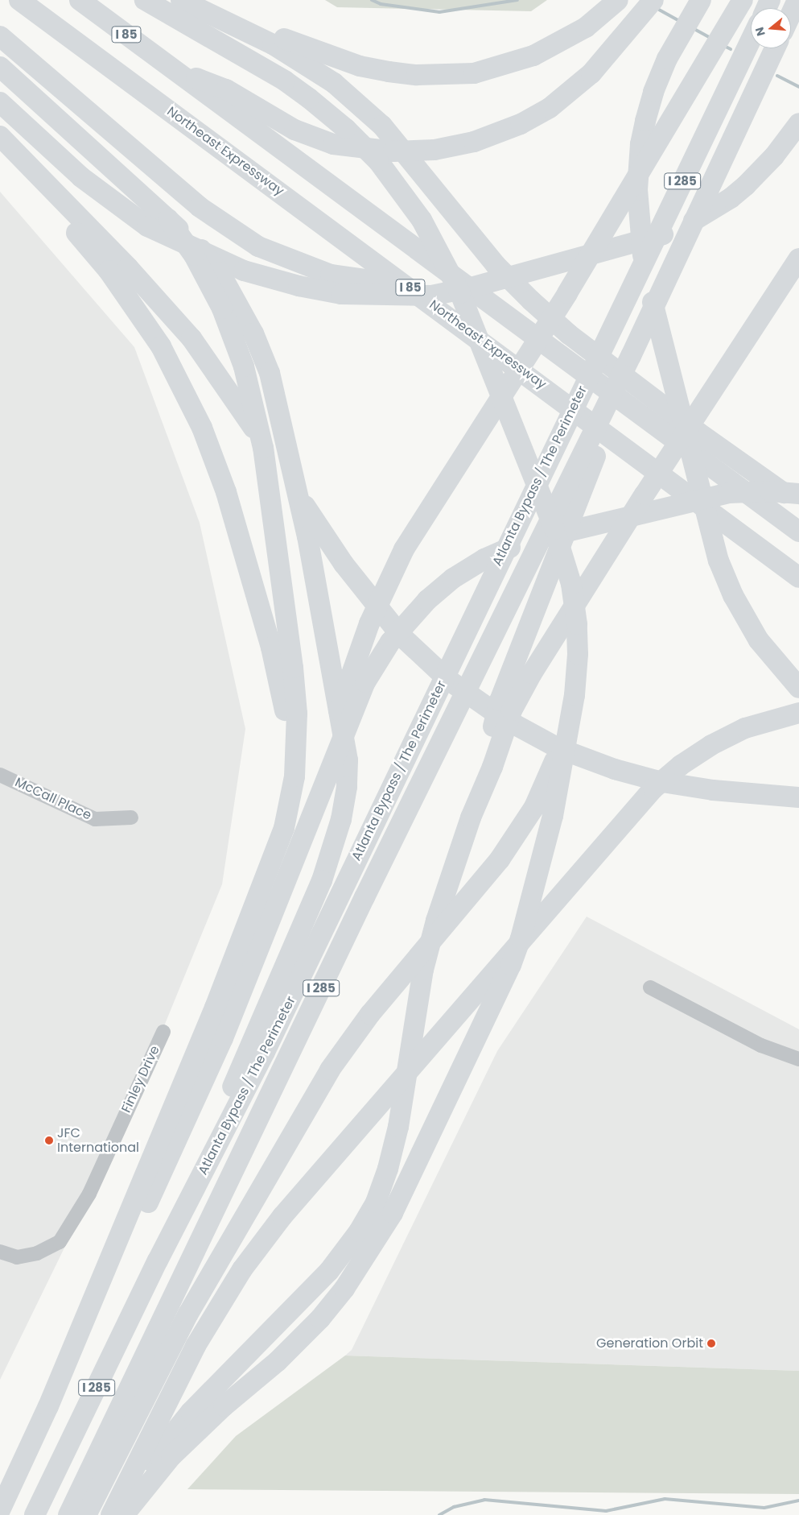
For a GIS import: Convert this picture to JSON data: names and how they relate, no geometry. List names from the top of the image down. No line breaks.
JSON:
{"streets":{"highway":["I 85","Northeast Expressway","I 285","Atlanta Bypass / The Perimeter"],"street":["McCall Place","Finley Drive"]},"places":["JFC International","Generation Orbit"],"north":"left"}
